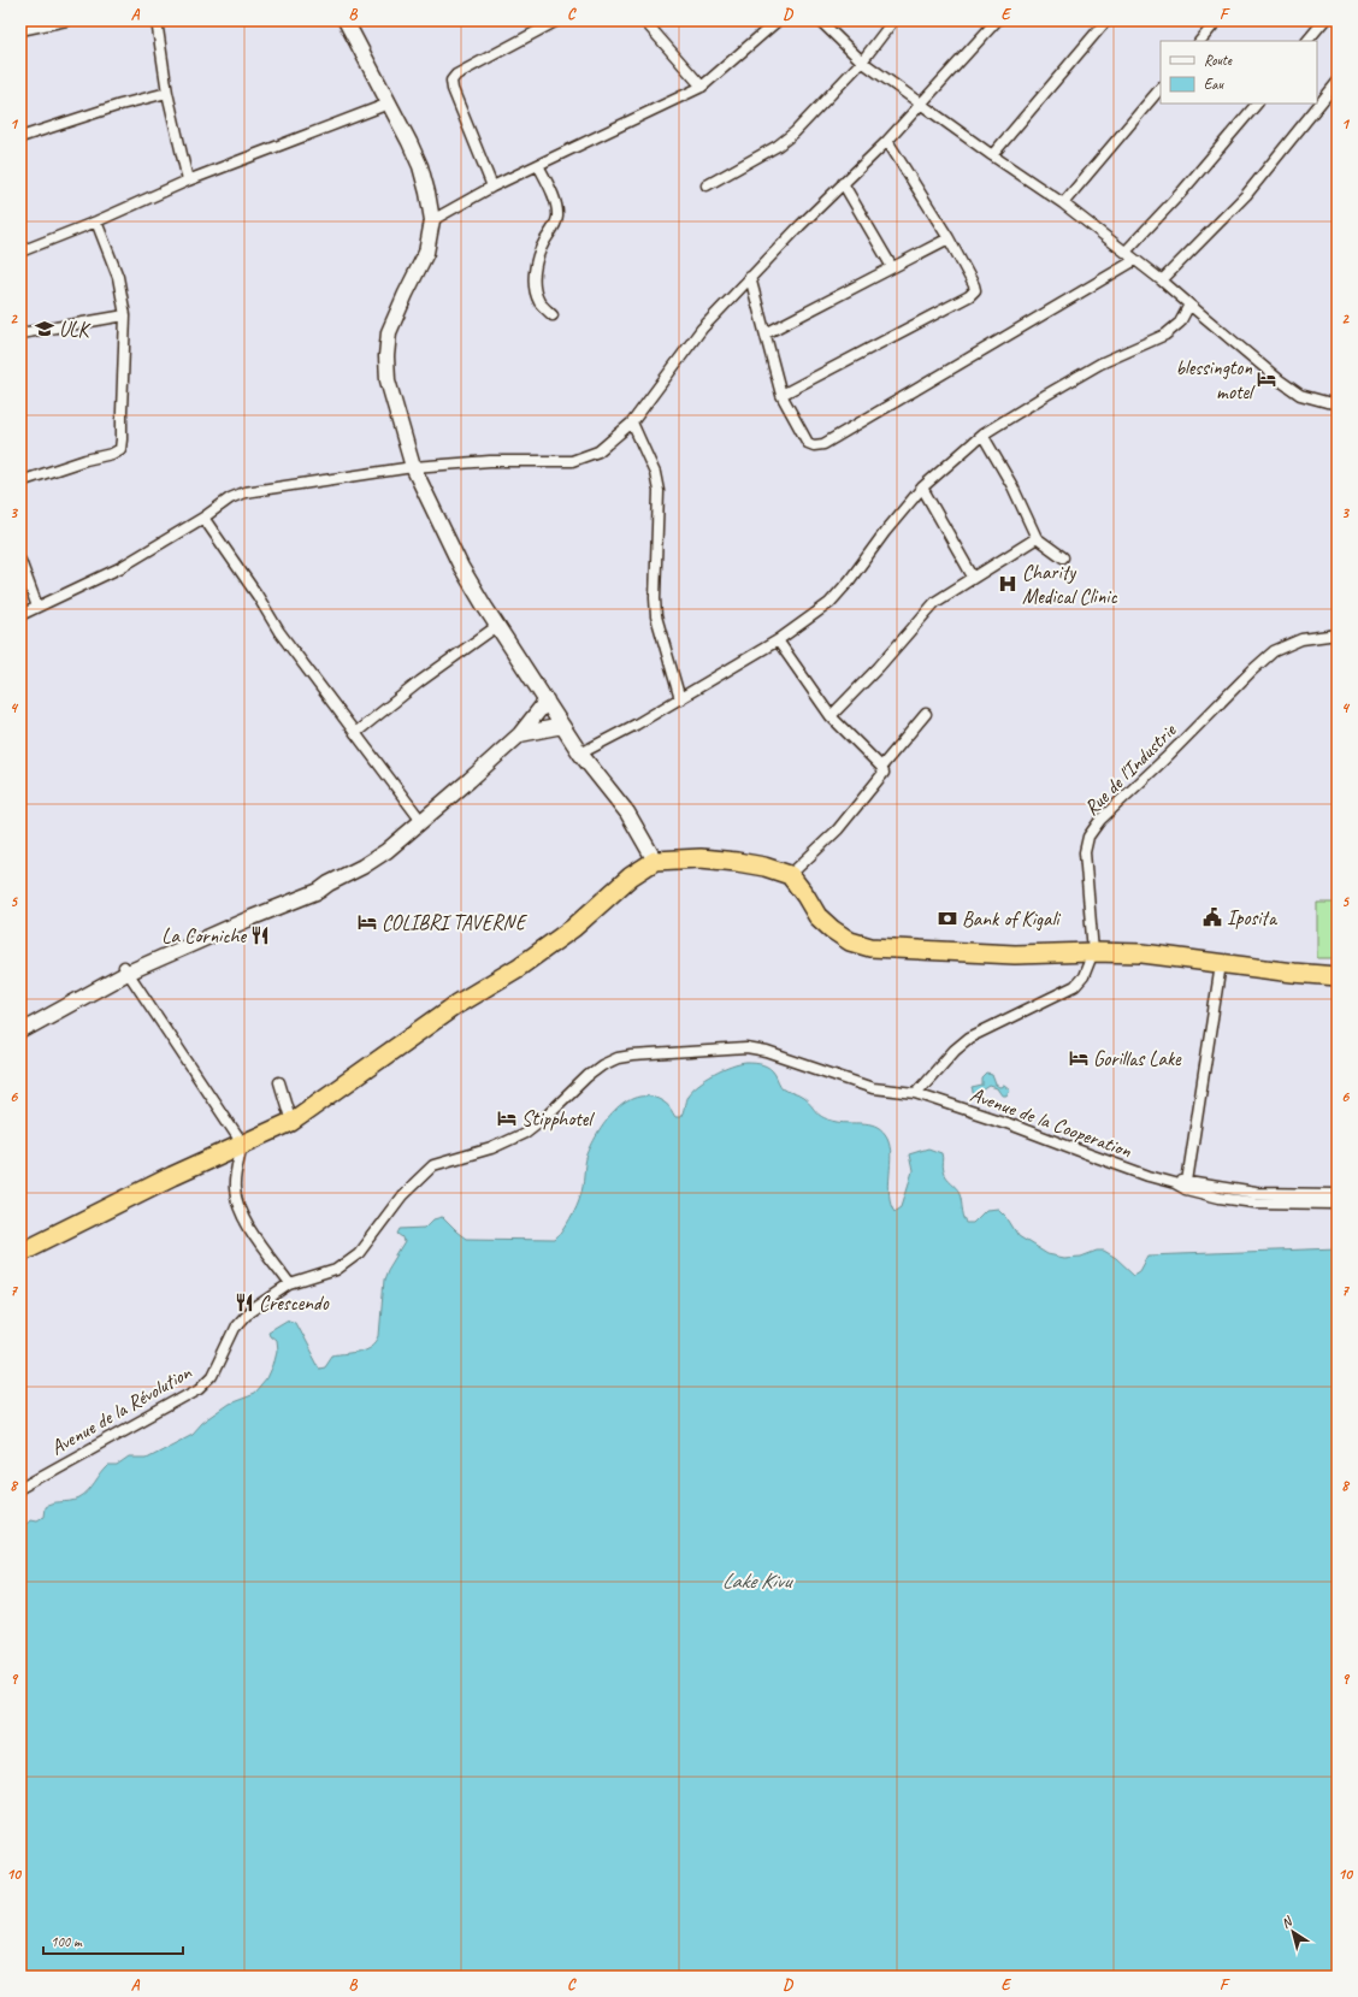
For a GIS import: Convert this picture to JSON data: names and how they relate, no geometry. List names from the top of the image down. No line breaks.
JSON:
{"streets":{"street":["Rue de l'Industrie","Avenue de la Cooperation","Avenue de la Révolution"]},"crossings":[["Rue de l'Industrie","Avenue de la Cooperation"],["Rue de l'Industrie","Avenue de la Révolution"],["Avenue de la Cooperation","Avenue de la Révolution"]],"water":["Lake Kivu"],"places":{"school or university":["ULK"],"hotel":["blessington motel","COLIBRI TAVERNE","Gorillas Lake","Stipphotel"],"hospital":["Charity Medical Clinic"],"public building":["Iposita"],"bank":["Bank of Kigali"],"restaurant":["La Corniche","Crescendo"]},"legend":["Route","Eau"],"scale_bar":"100 m","north":"top left","grid":{"columns":["A","B","C","D","E","F"],"rows":["1","2","3","4","5","6","7","8","9","10"]}}
